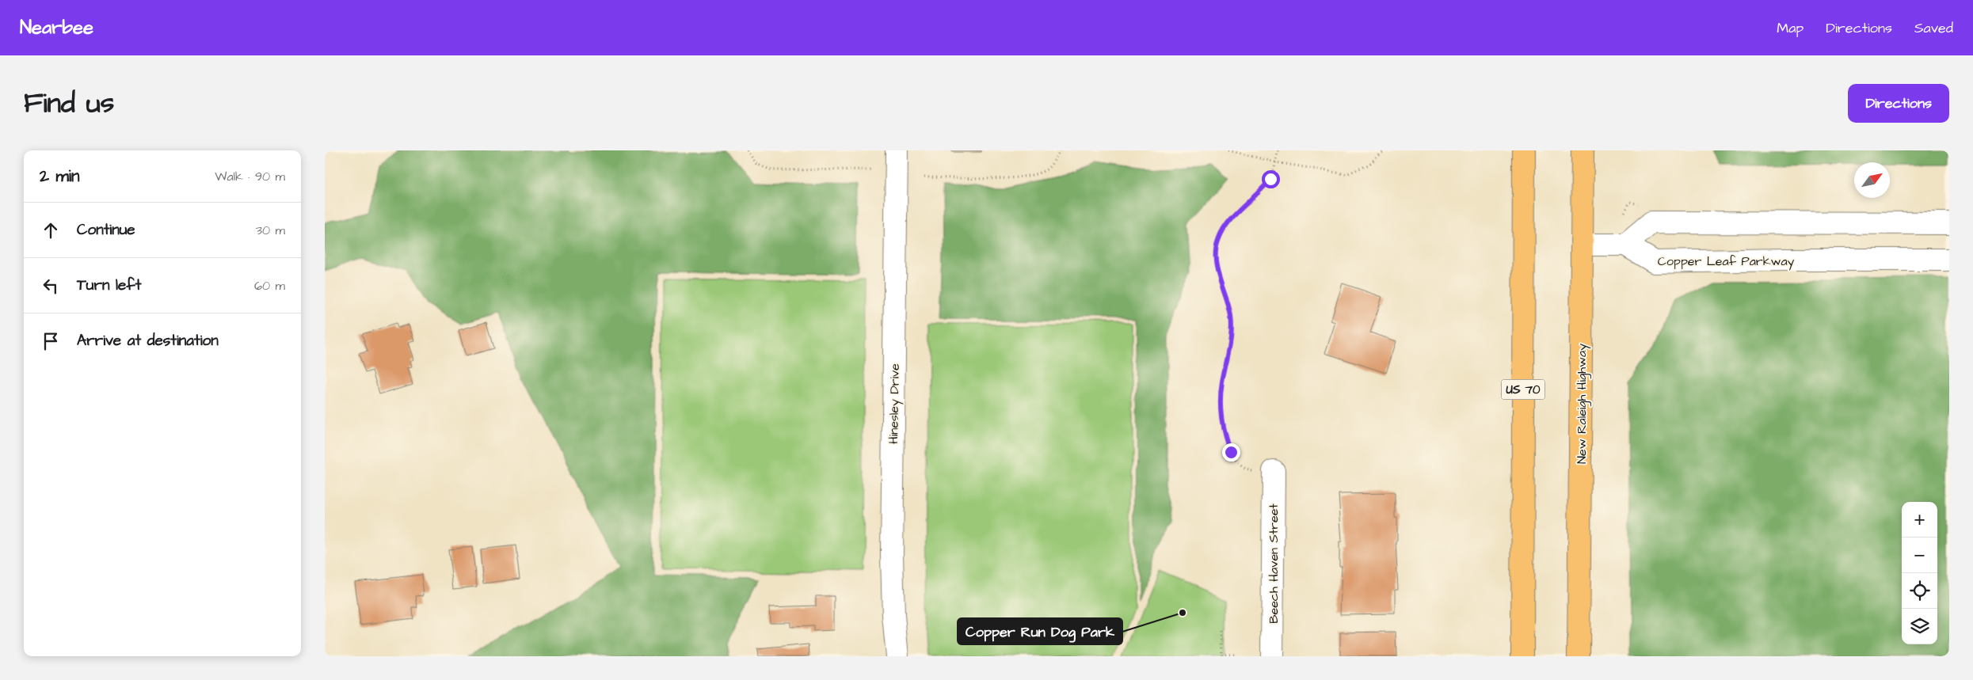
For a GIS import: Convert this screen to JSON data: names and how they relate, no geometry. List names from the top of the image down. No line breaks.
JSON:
{"streets":{"highway":["US 70","New Raleigh Highway"],"street":["Copper Leaf Parkway","Hinesley Drive","Beech Haven Street"]},"places":["Copper Run Dog Park"],"north":"top right","page":{"header":"Nearbee","nav":["Map","Directions","Saved"],"title":"Find us","buttons":"Directions","heading":["2 min","Walk · 90 m"],"list":[["Continue","30 m"],["Turn left","60 m"],"Arrive at destination"],"map_buttons":["+","−"]}}
